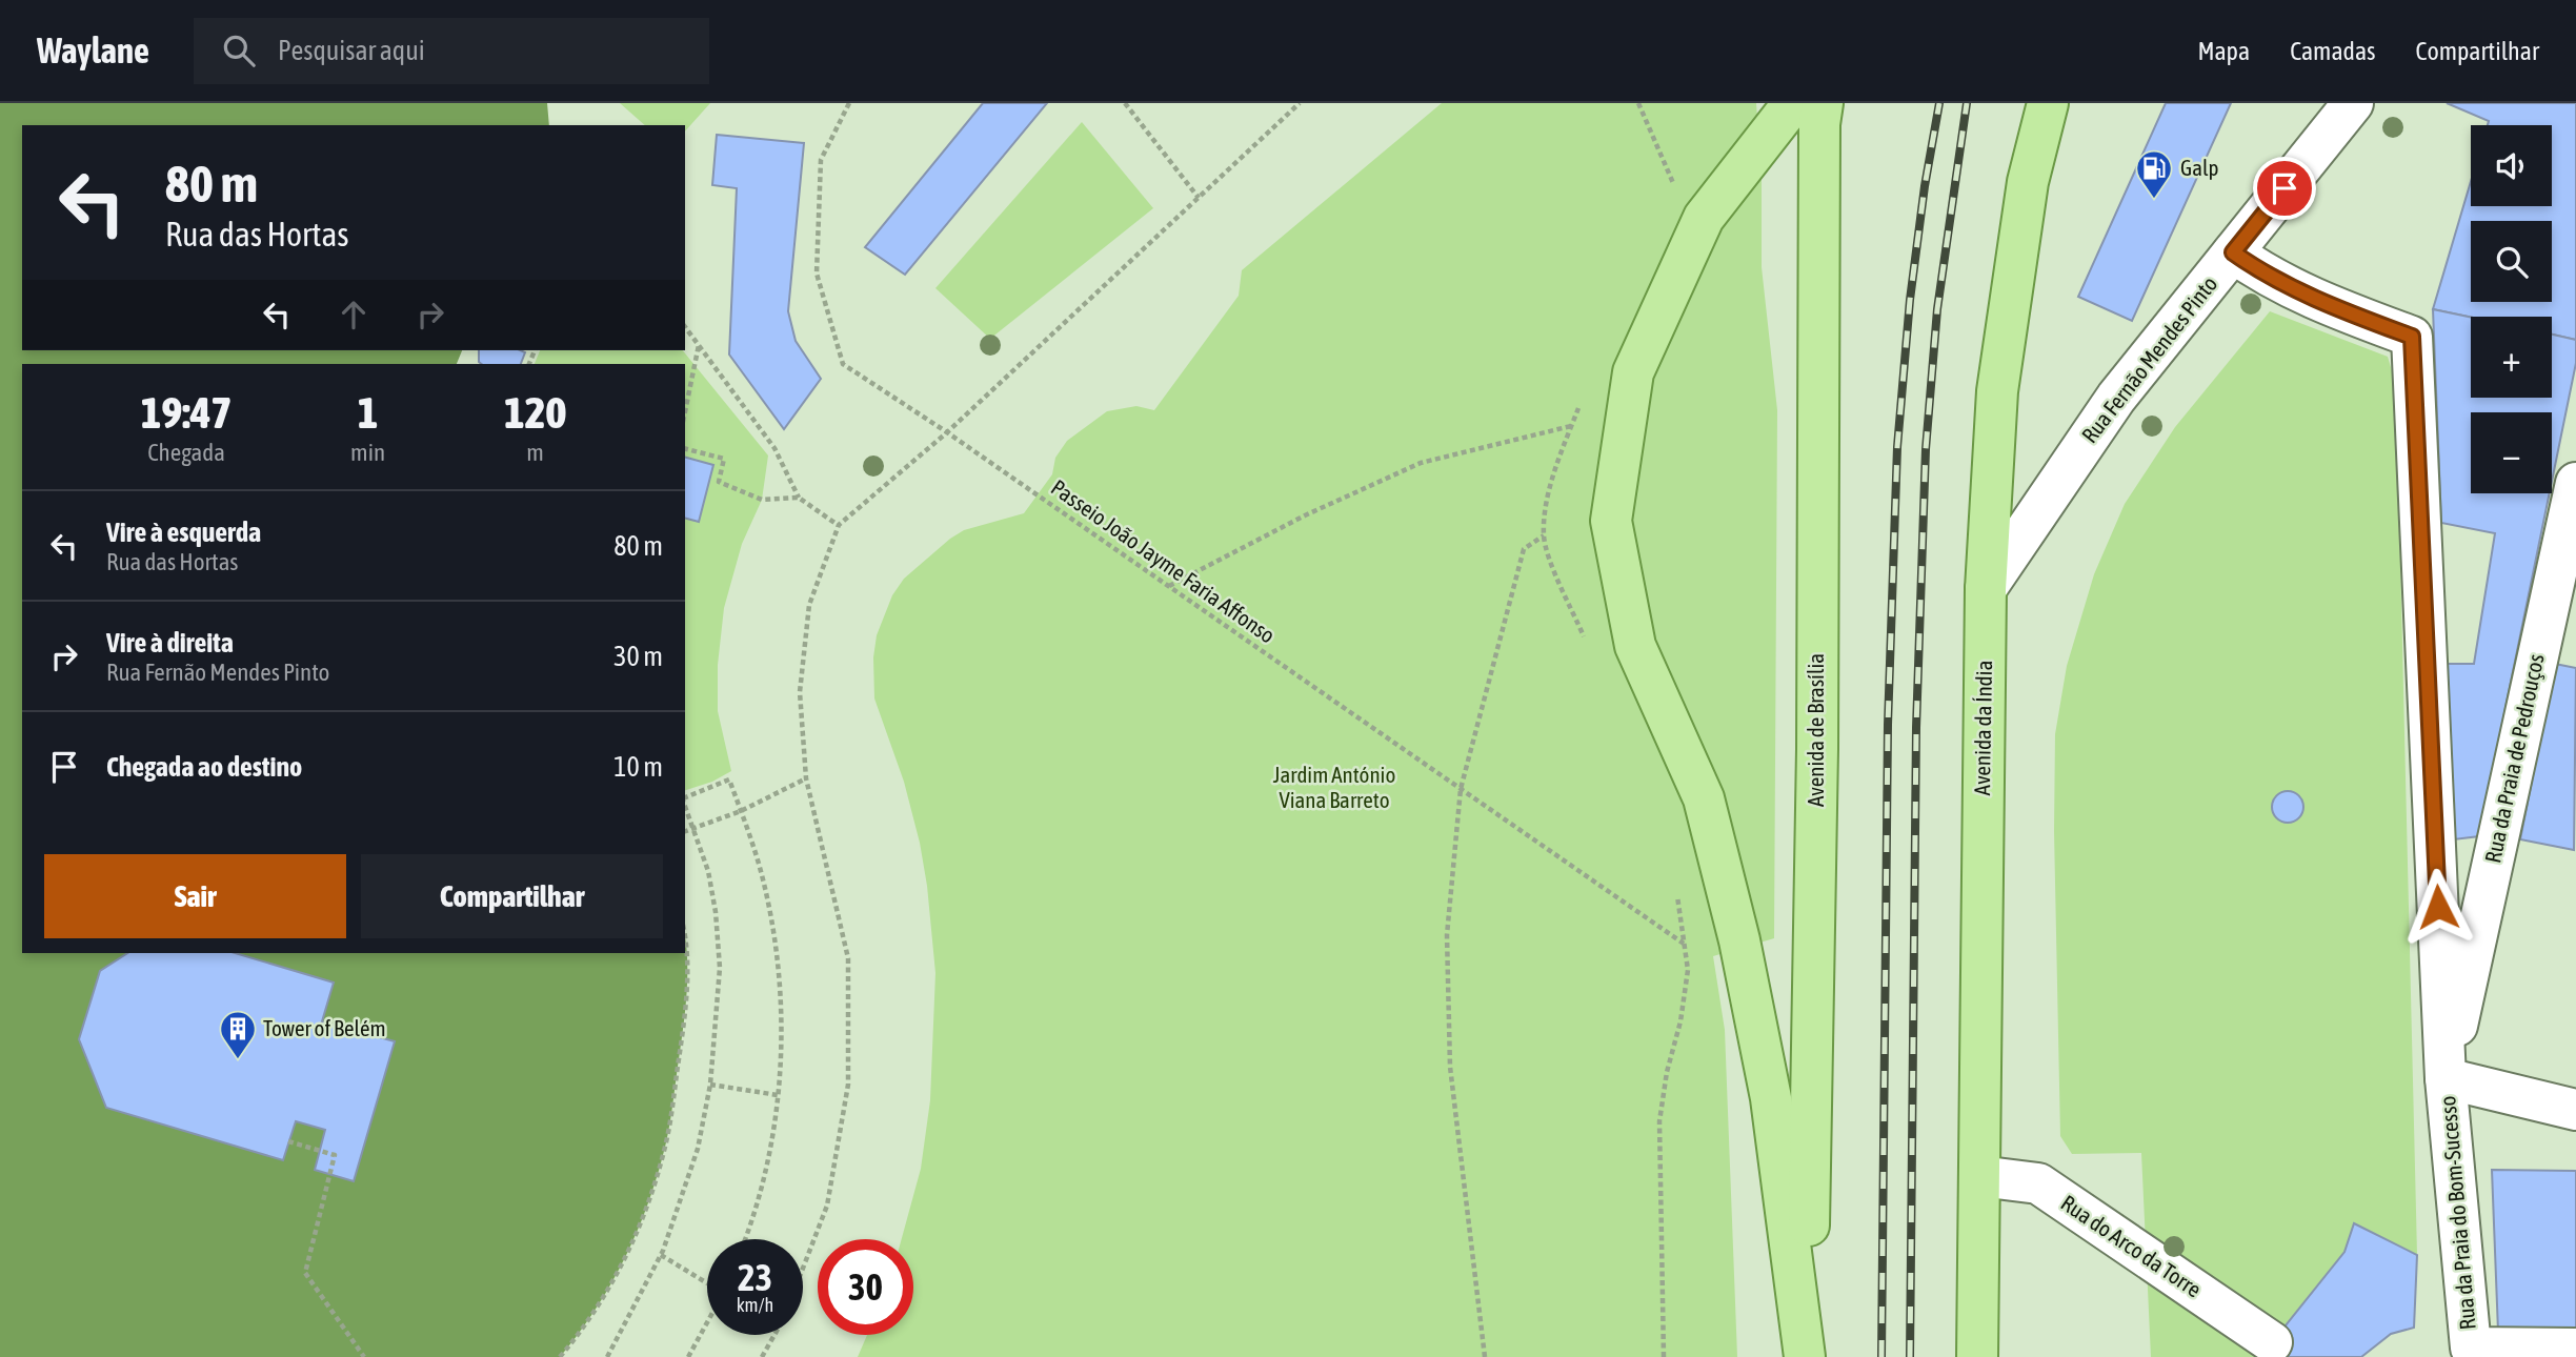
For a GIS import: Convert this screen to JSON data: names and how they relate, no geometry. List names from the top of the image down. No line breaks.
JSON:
{"streets":{"main road":["Avenida da Índia","Avenida de Brasília"],"street":["Rua Fernão Mendes Pinto","Rua da Praia de Pedrouços","Rua da Praia do Bom-Sucesso","Rua do Arco da Torre"],"path":["Passeio João Jayme Faria Affonso"]},"crossings":[["Rua Fernão Mendes Pinto","Avenida da Índia"],["Avenida da Índia","Rua do Arco da Torre"],["Rua da Praia de Pedrouços","Rua da Praia do Bom-Sucesso"]],"parks":["Jardim António Viana Barreto"],"places":{"fuel station":["Galp"],"building":["Tower of Belém"]},"page":{"header":"Waylane","search":"Pesquisar aqui","nav":["Mapa","Camadas","Compartilhar"],"map_buttons":["+","−"],"turn":["80 m","Rua das Hortas"],"eta":["19:47","Chegada","1","min","120","m"],"list":[{"name":"Vire à esquerda","note":"Rua das Hortas","value":"80 m"},{"name":"Vire à direita","note":"Rua Fernão Mendes Pinto","value":"30 m"},{"name":"Chegada ao destino","value":"10 m"}],"buttons":["Sair","Compartilhar"],"speed":"23 km/h","limit":"30"}}
